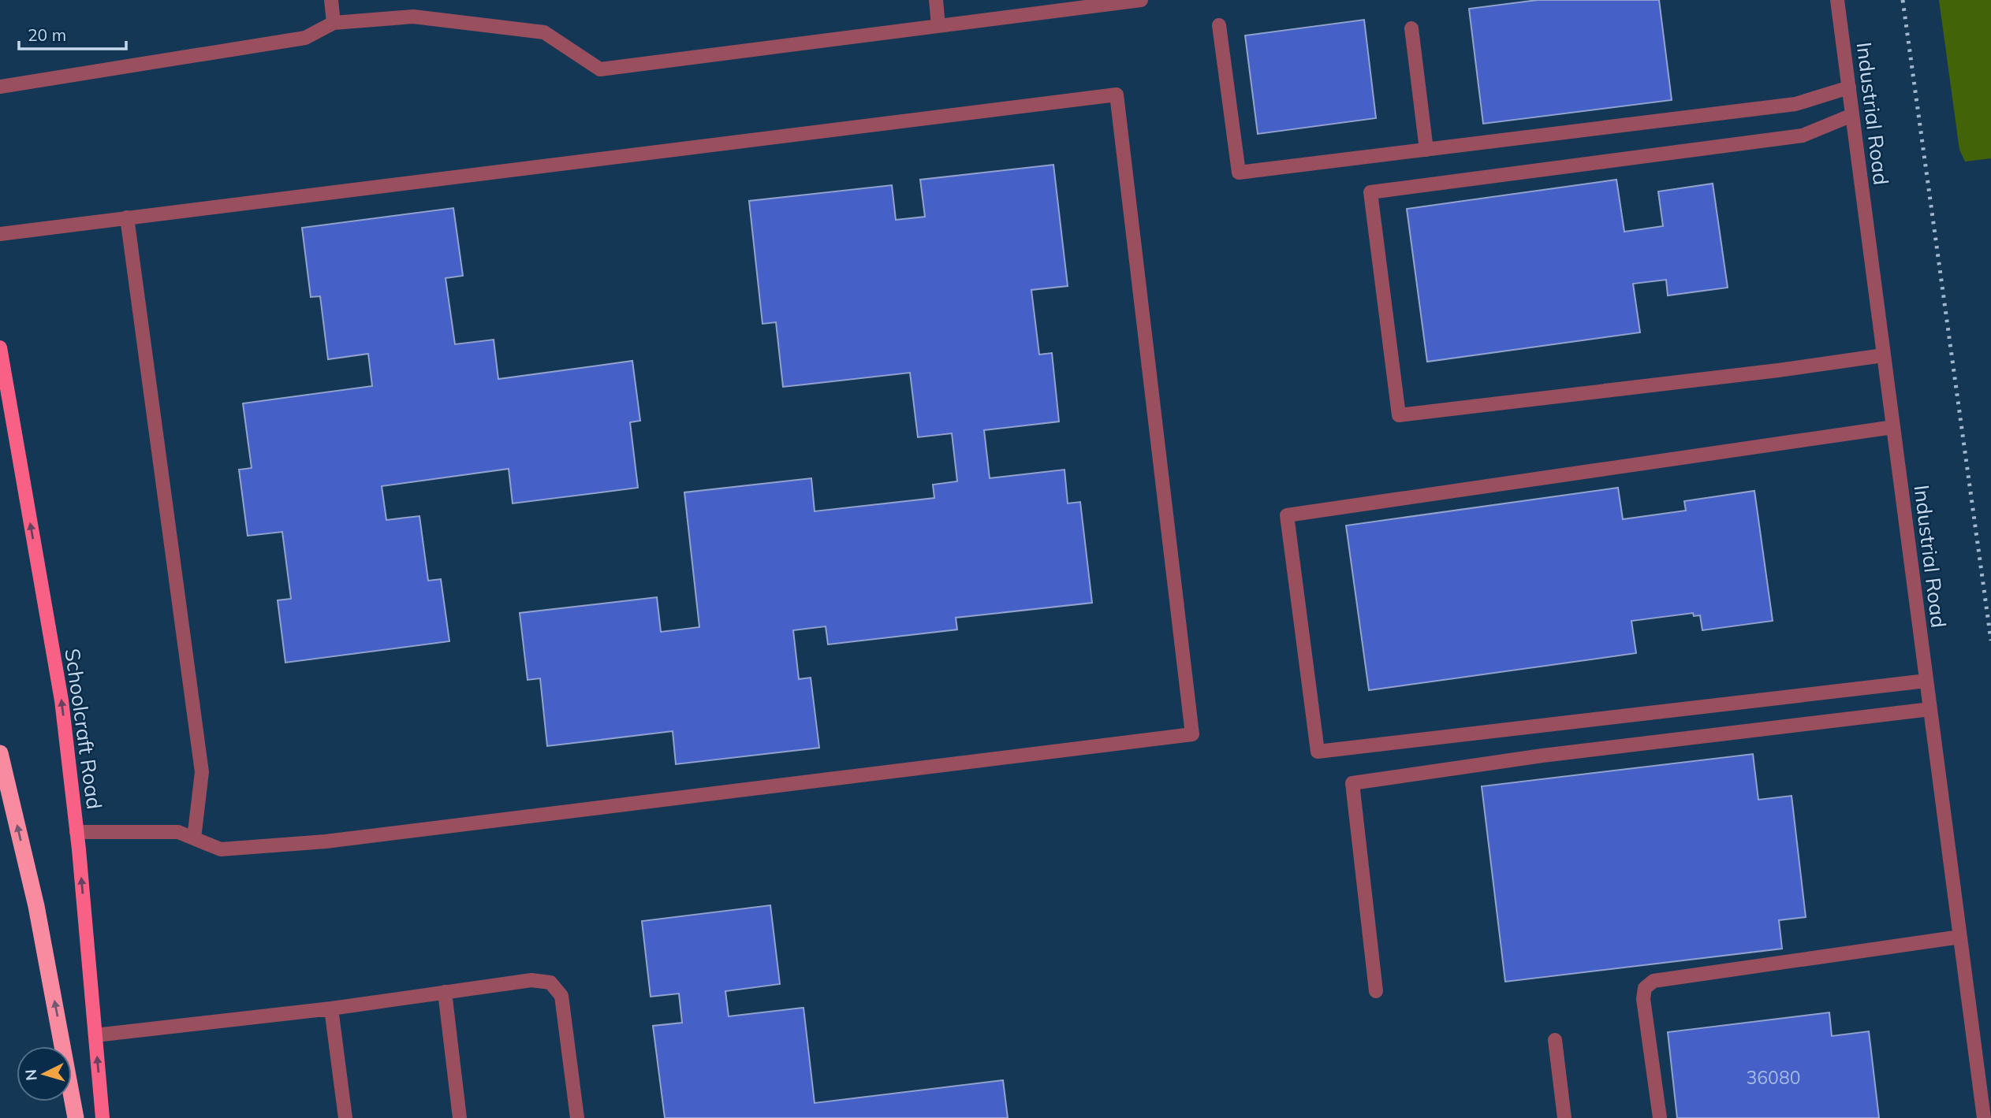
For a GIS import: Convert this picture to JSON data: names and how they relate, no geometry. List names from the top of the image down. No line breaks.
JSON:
{"streets":{"main road":["Schoolcraft Road"],"street":["Industrial Road"]},"one_way":["Schoolcraft Road"],"house_numbers":["36080"],"scale_bar":"20 m","north":"left"}
